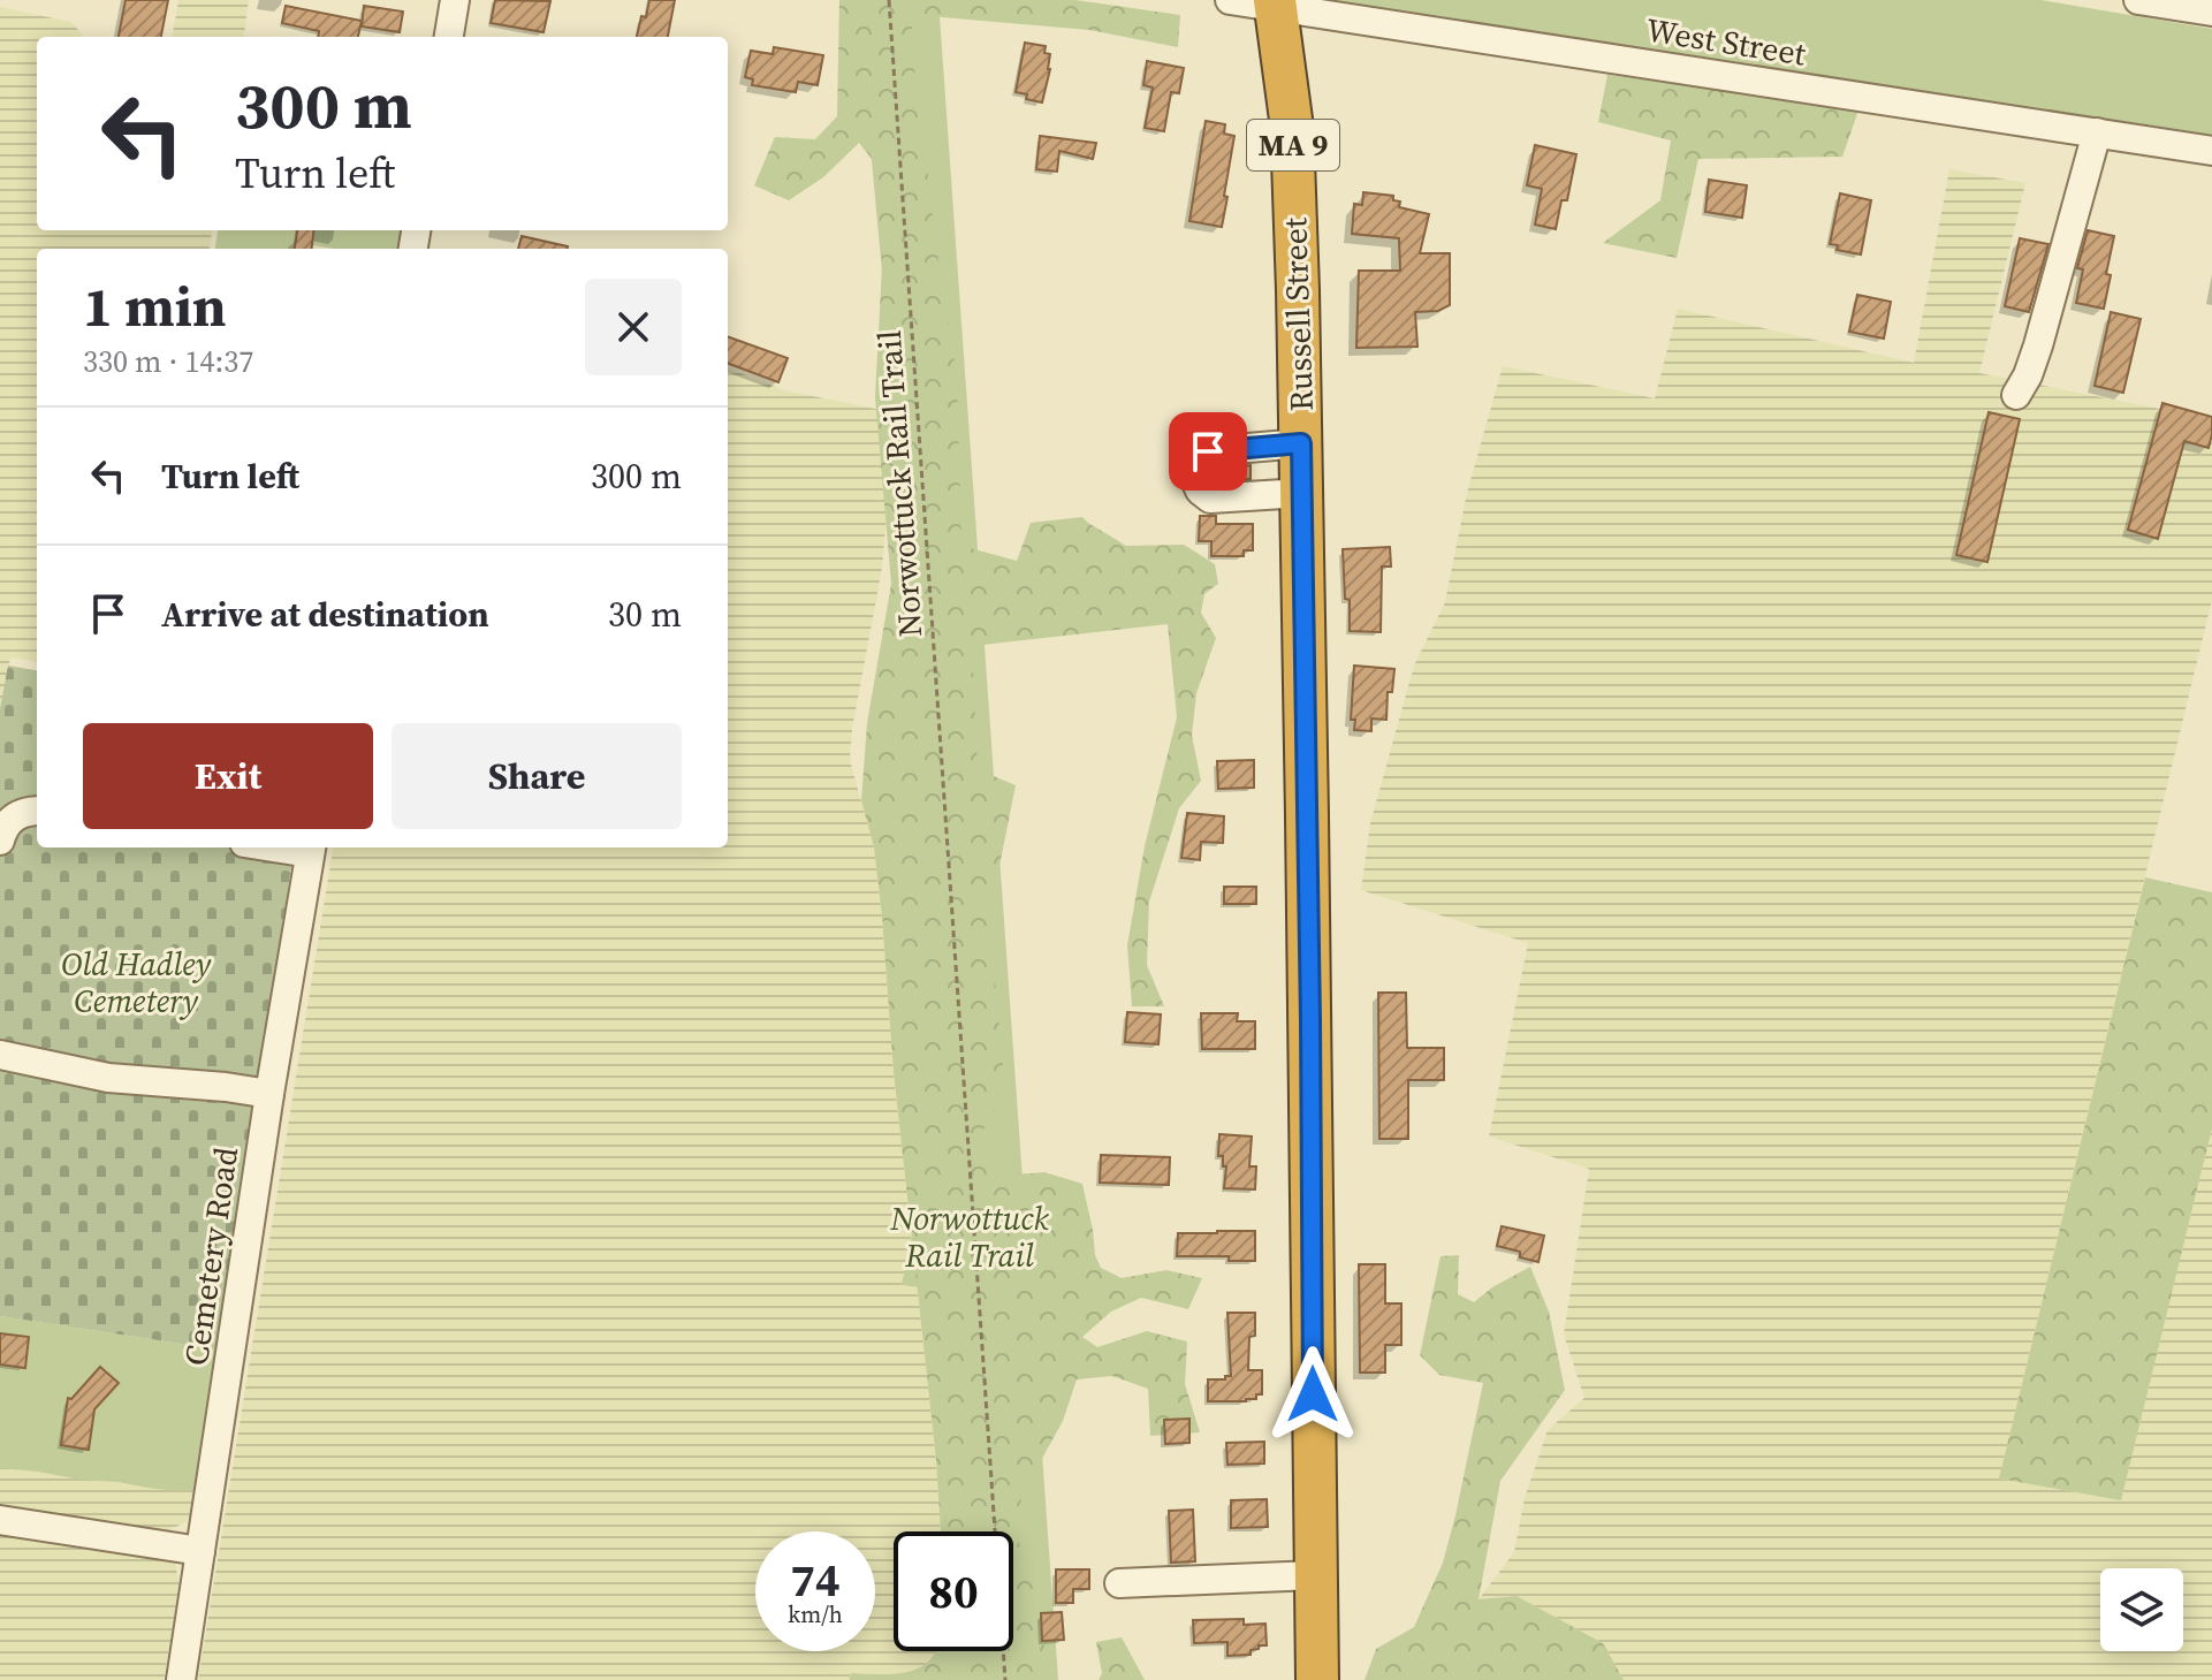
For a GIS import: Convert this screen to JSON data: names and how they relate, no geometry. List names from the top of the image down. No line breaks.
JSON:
{"streets":{"highway":["MA 9","Russell Street"],"street":["West Street","Cemetery Road"],"path":["Norwottuck Rail Trail"]},"crossings":[["West Street","Russell Street"]],"parks":["Old Hadley Cemetery","Norwottuck Rail Trail"],"page":{"turn":["300 m","Turn left"],"heading":["1 min","330 m · 14:37"],"list":[{"name":"Turn left","value":"300 m"},{"name":"Arrive at destination","value":"30 m"}],"buttons":["Exit","Share"],"speed":"74 km/h","limit":"80"}}
